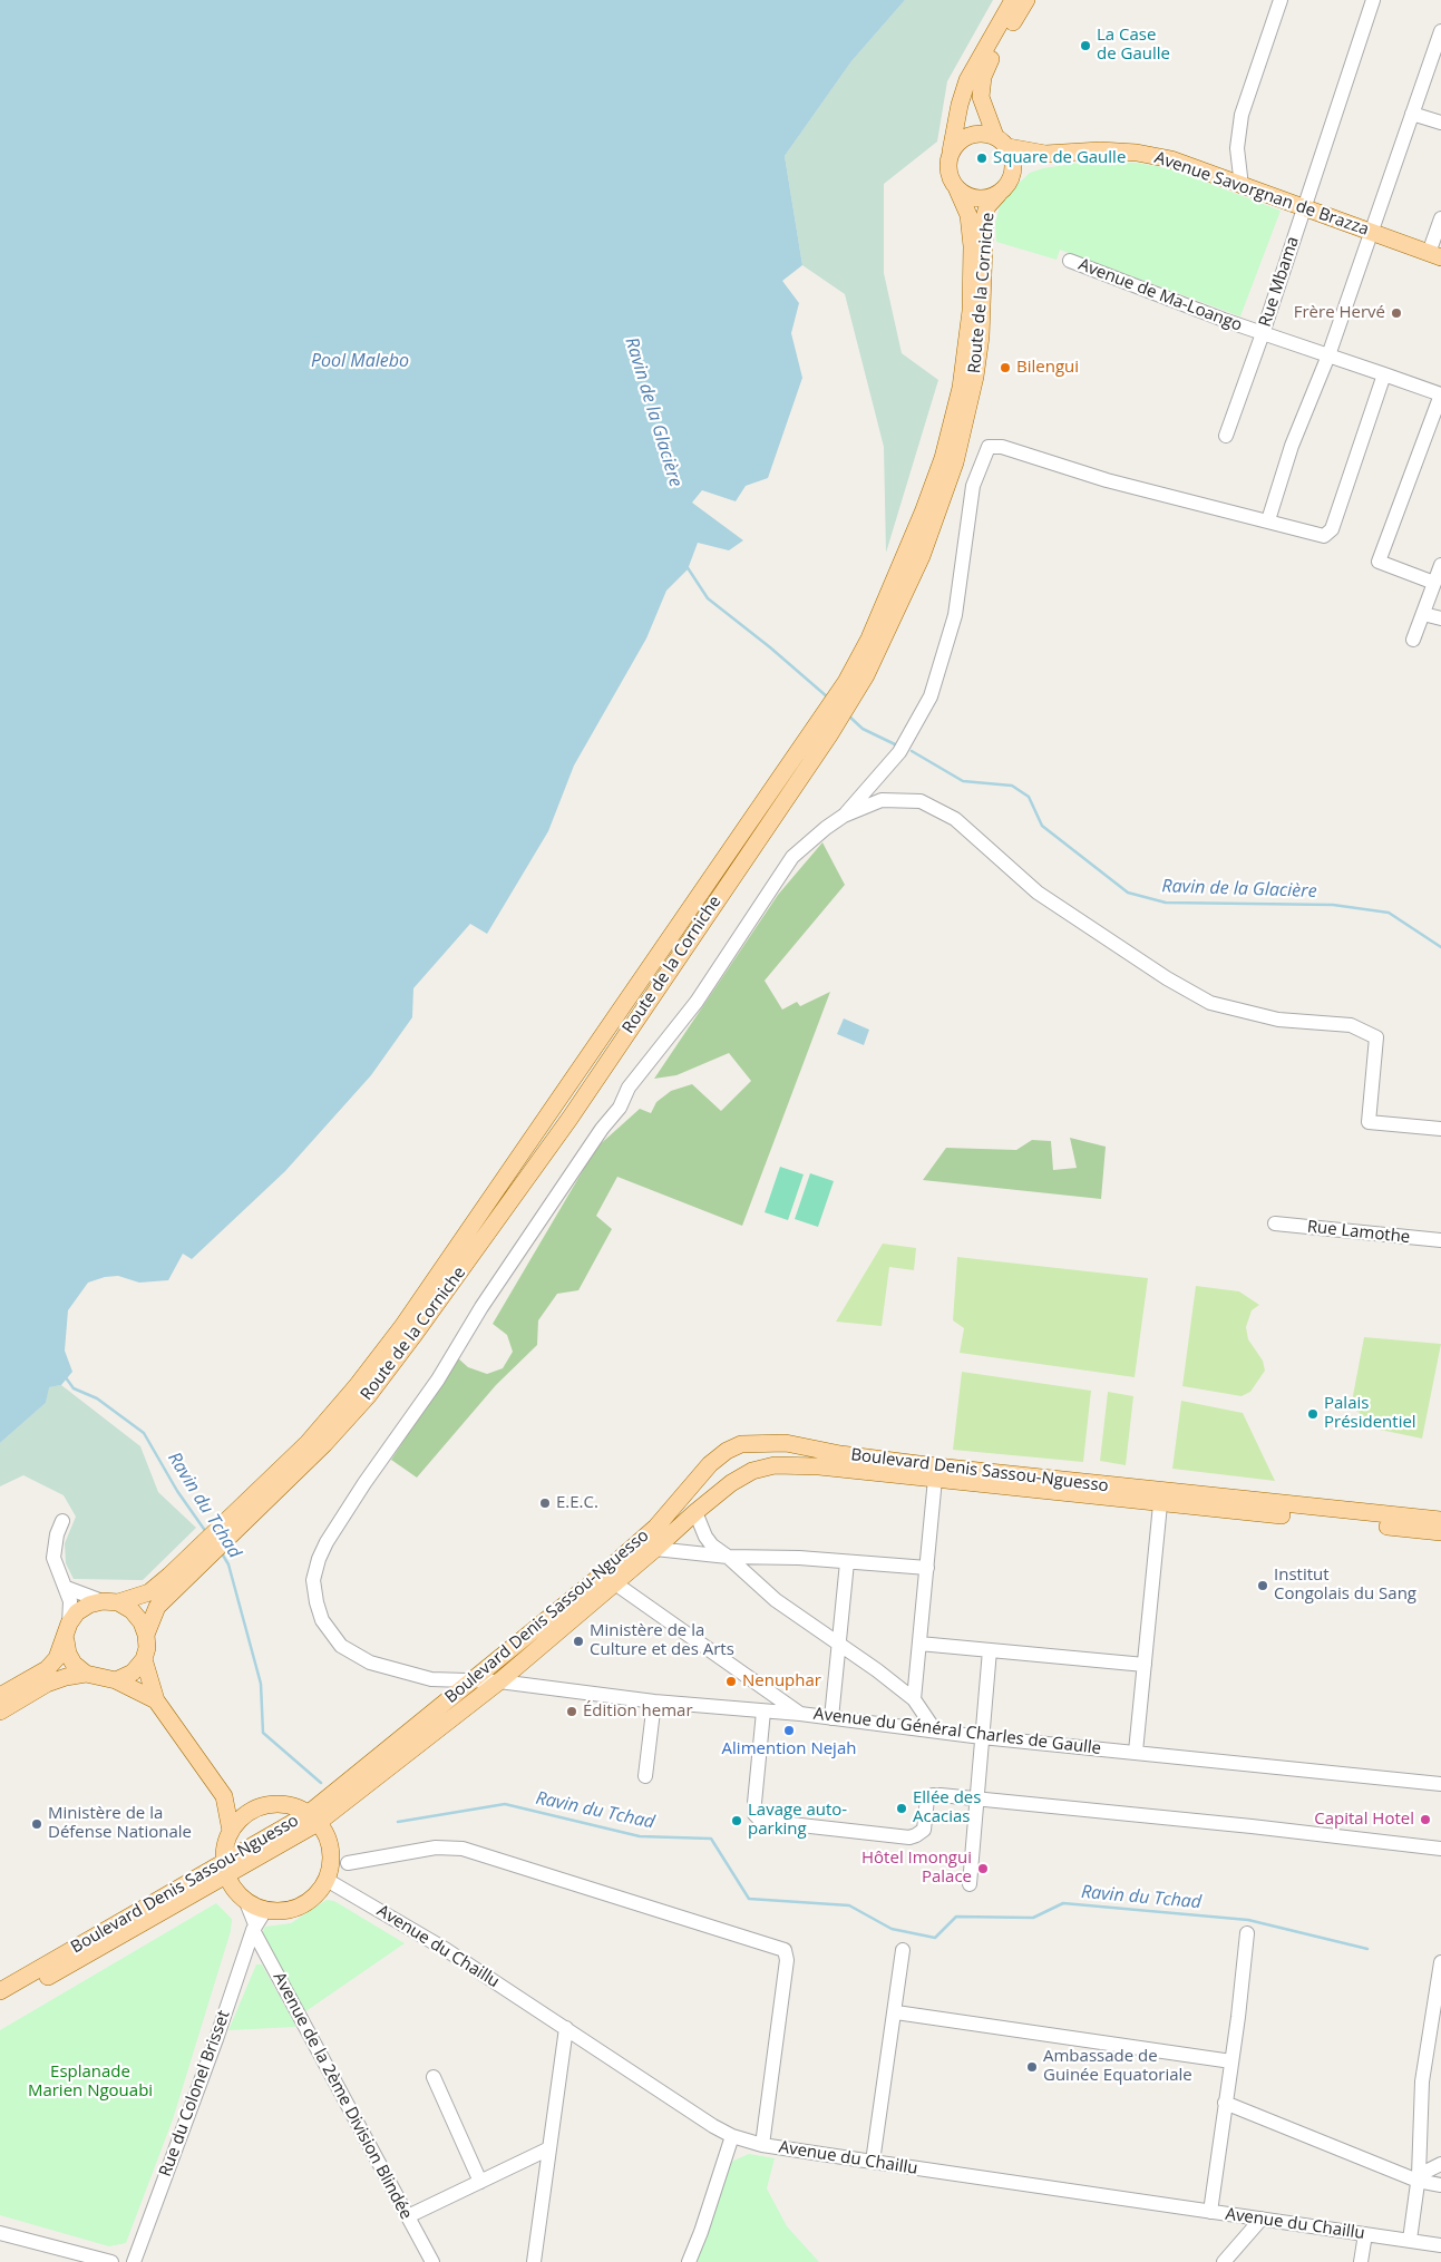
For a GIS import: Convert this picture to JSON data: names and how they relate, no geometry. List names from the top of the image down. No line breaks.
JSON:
{"streets":{"main road":["Avenue Savorgnan de Brazza","Route de la Corniche","Boulevard Denis Sassou-Nguesso"],"street":["Rue Mbama","Avenue de Ma-Loango","Rue Lamothe","Avenue du Général Charles de Gaulle","Avenue du Chaillu","Rue du Colonel Brisset","Avenue de la 2ème Division Blindée"]},"crossings":[["Avenue Savorgnan de Brazza","Rue Mbama"],["Avenue Savorgnan de Brazza","Route de la Corniche"],["Rue Mbama","Avenue de Ma-Loango"],["Boulevard Denis Sassou-Nguesso","Avenue du Général Charles de Gaulle"],["Rue du Colonel Brisset","Avenue de la 2ème Division Blindée"]],"water":["Pool Malebo","Ravin de la Glacière","Ravin du Tchad"],"parks":["Esplanade Marien Ngouabi"],"places":["La Case de Gaulle","Square de Gaulle","Frère Hervé","Bilengui","Palais Présidentiel","E.E.C.","Institut Congolais du Sang","Ministère de la Culture et des Arts","Nenuphar","Édition hemar","Alimention Nejah","Ellée des Acacias","Capital Hotel","Lavage auto- parking","Ministère de la Défense Nationale","Hôtel Imongui Palace","Ambassade de Guinée Equatoriale"]}
